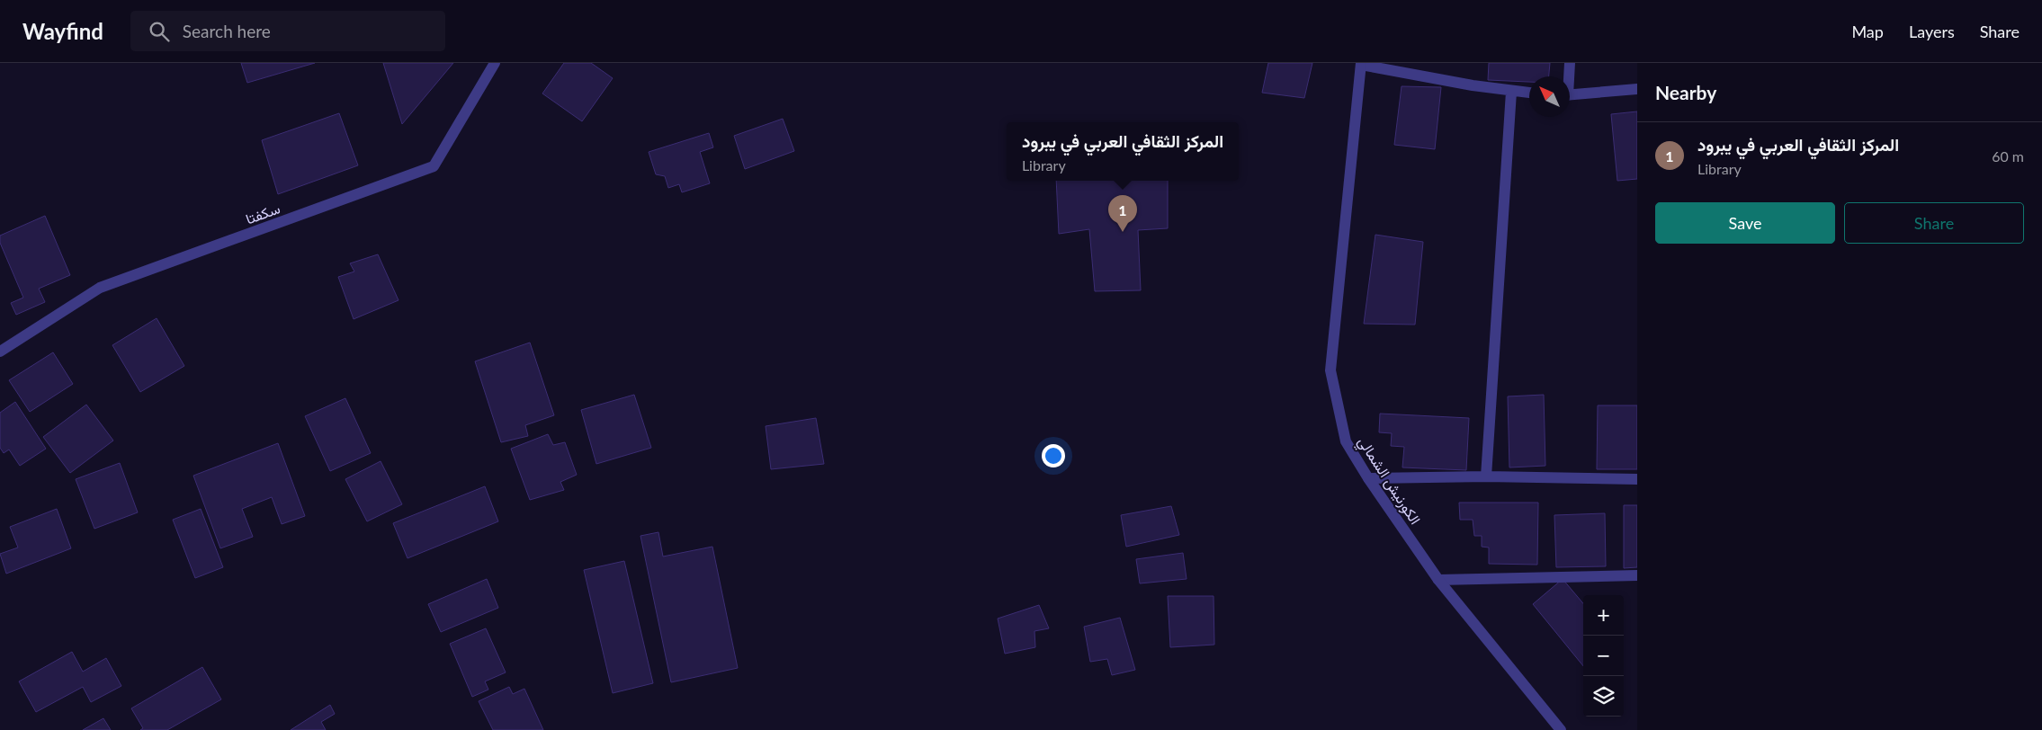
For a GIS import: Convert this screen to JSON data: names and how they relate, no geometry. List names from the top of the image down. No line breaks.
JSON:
{"streets":{"street":["سكفتا","الكورنيش الشمالي"]},"north":"top left","page":{"header":"Wayfind","search":"Search here","nav":["Map","Layers","Share"],"heading":"Nearby","list":[{"mark":"1","name":"المركز الثقافي العربي في يبرود","note":"Library","value":"60 m"}],"popup":["المركز الثقافي العربي في يبرود","Library"],"buttons":["Save","Share"],"pins":"1","map_buttons":["+","−"]}}
